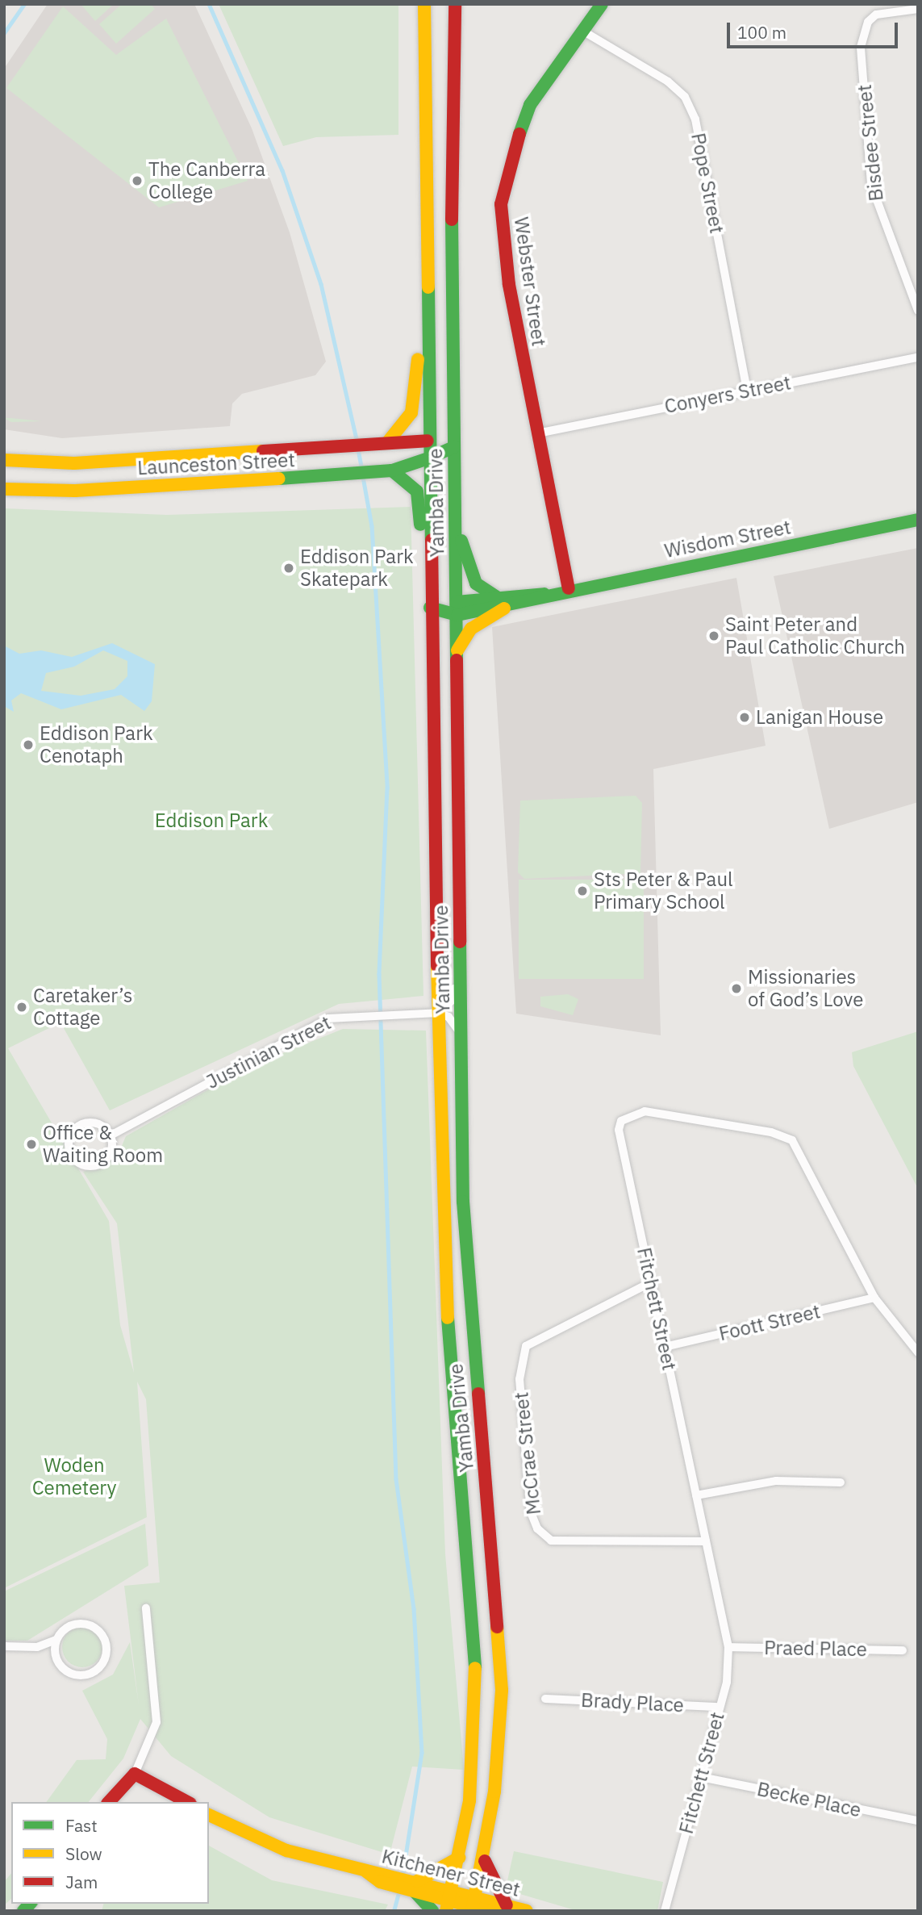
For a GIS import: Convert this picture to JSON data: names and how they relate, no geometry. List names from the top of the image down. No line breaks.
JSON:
{"streets":{"main road":["Webster Street","Launceston Street","Yamba Drive","Wisdom Street","Kitchener Street"],"street":["Bisdee Street","Pope Street","Conyers Street","Justinian Street","Fitchett Street","Foott Street","McCrae Street","Praed Place","Brady Place","Becke Place"]},"crossings":[["Pope Street","Webster Street"],["Pope Street","Conyers Street"],["Webster Street","Conyers Street"],["Webster Street","Wisdom Street"],["Launceston Street","Yamba Drive"],["Yamba Drive","Wisdom Street"],["Yamba Drive","Justinian Street"],["Yamba Drive","Kitchener Street"],["Fitchett Street","Foott Street"],["Fitchett Street","McCrae Street"],["Fitchett Street","Praed Place"],["Fitchett Street","Brady Place"],["Fitchett Street","Becke Place"]],"parks":["Eddison Park","Woden Cemetery"],"places":["The Canberra College","Eddison Park Skatepark","Saint Peter and Paul Catholic Church","Lanigan House","Eddison Park Cenotaph","Sts Peter & Paul Primary School","Missionaries of God’s Love","Caretaker’s Cottage","Office & Waiting Room"],"legend":["Fast","Slow","Jam"],"scale_bar":"100 m"}
